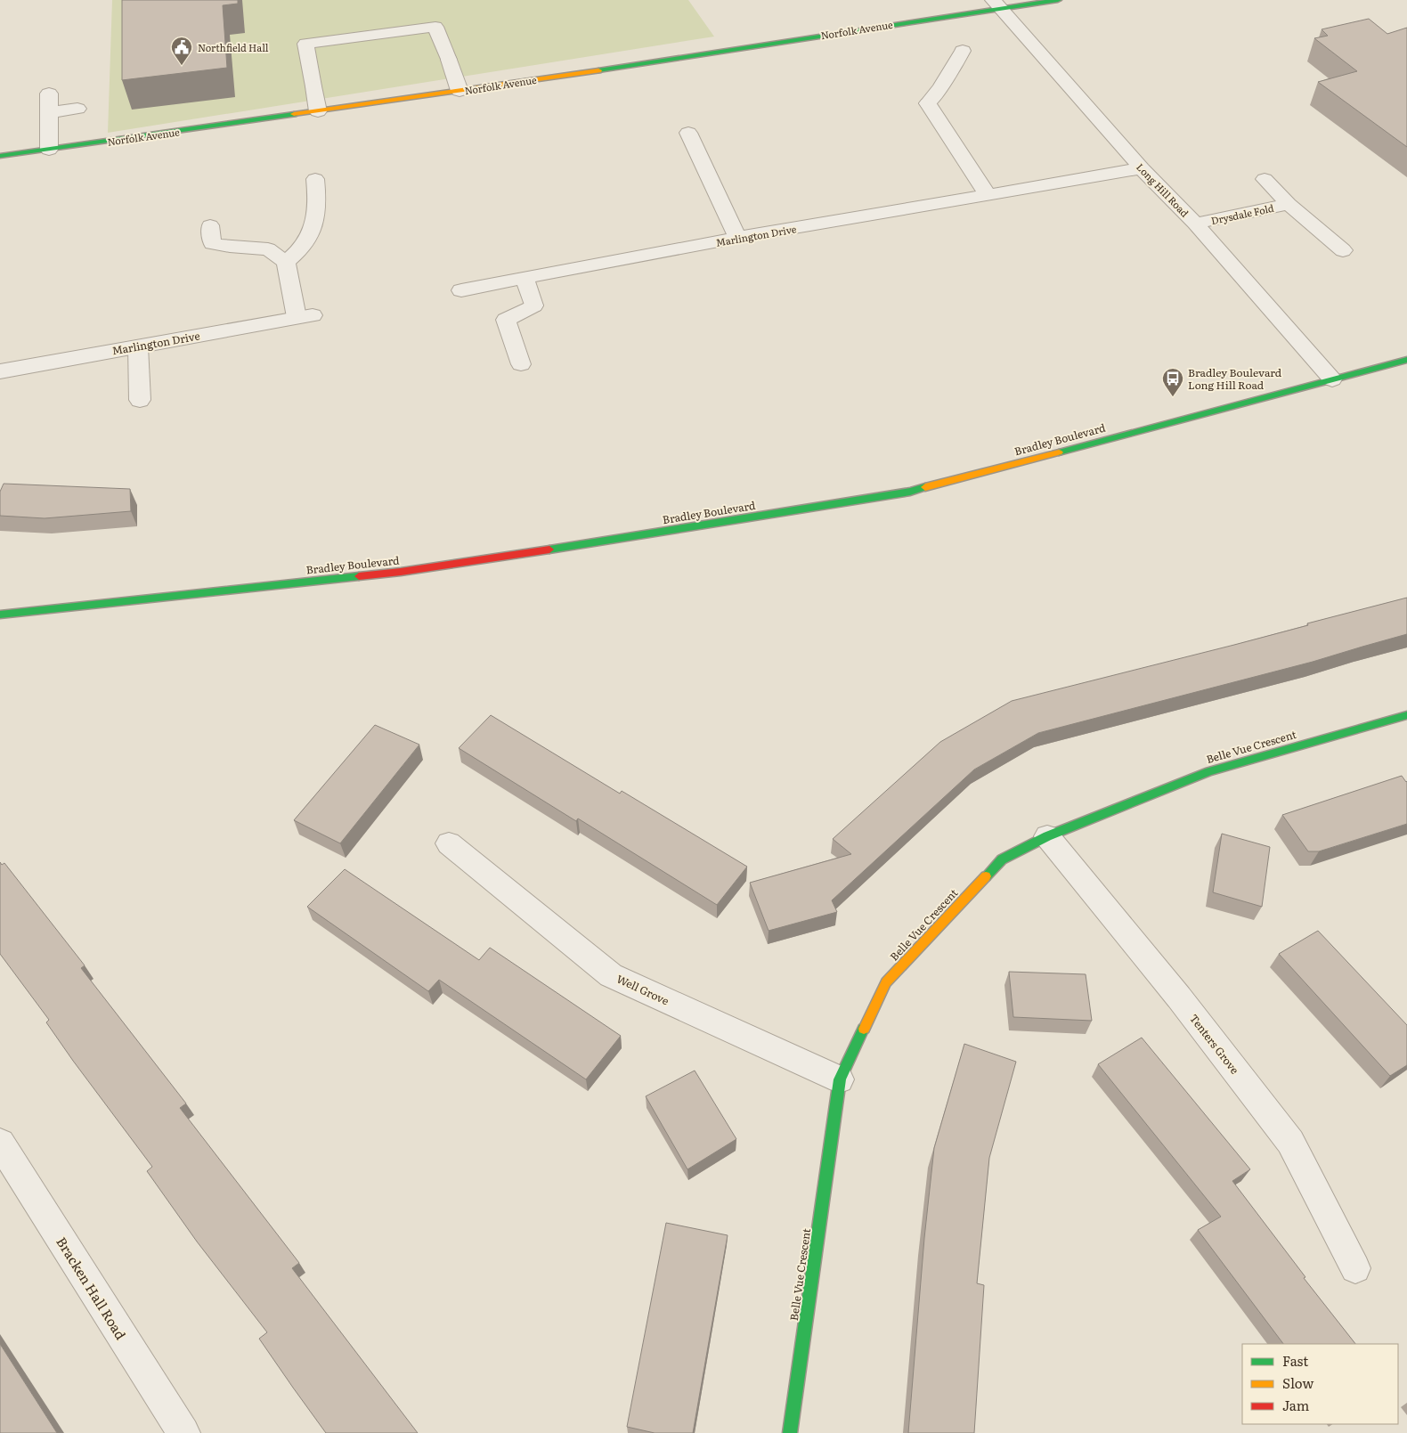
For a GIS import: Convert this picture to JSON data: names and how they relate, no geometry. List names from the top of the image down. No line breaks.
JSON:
{"streets":{"street":["Norfolk Avenue","Long Hill Road","Drysdale Fold","Marlington Drive","Bradley Boulevard","Belle Vue Crescent","Well Grove","Tenters Grove","Bracken Hall Road"]},"crossings":[["Norfolk Avenue","Long Hill Road"],["Long Hill Road","Drysdale Fold"],["Long Hill Road","Marlington Drive"],["Long Hill Road","Bradley Boulevard"],["Belle Vue Crescent","Well Grove"],["Belle Vue Crescent","Tenters Grove"]],"places":{"public building":["Northfield Hall"],"bus stop":["Bradley Boulevard Long Hill Road"]},"legend":["Fast","Slow","Jam"]}
